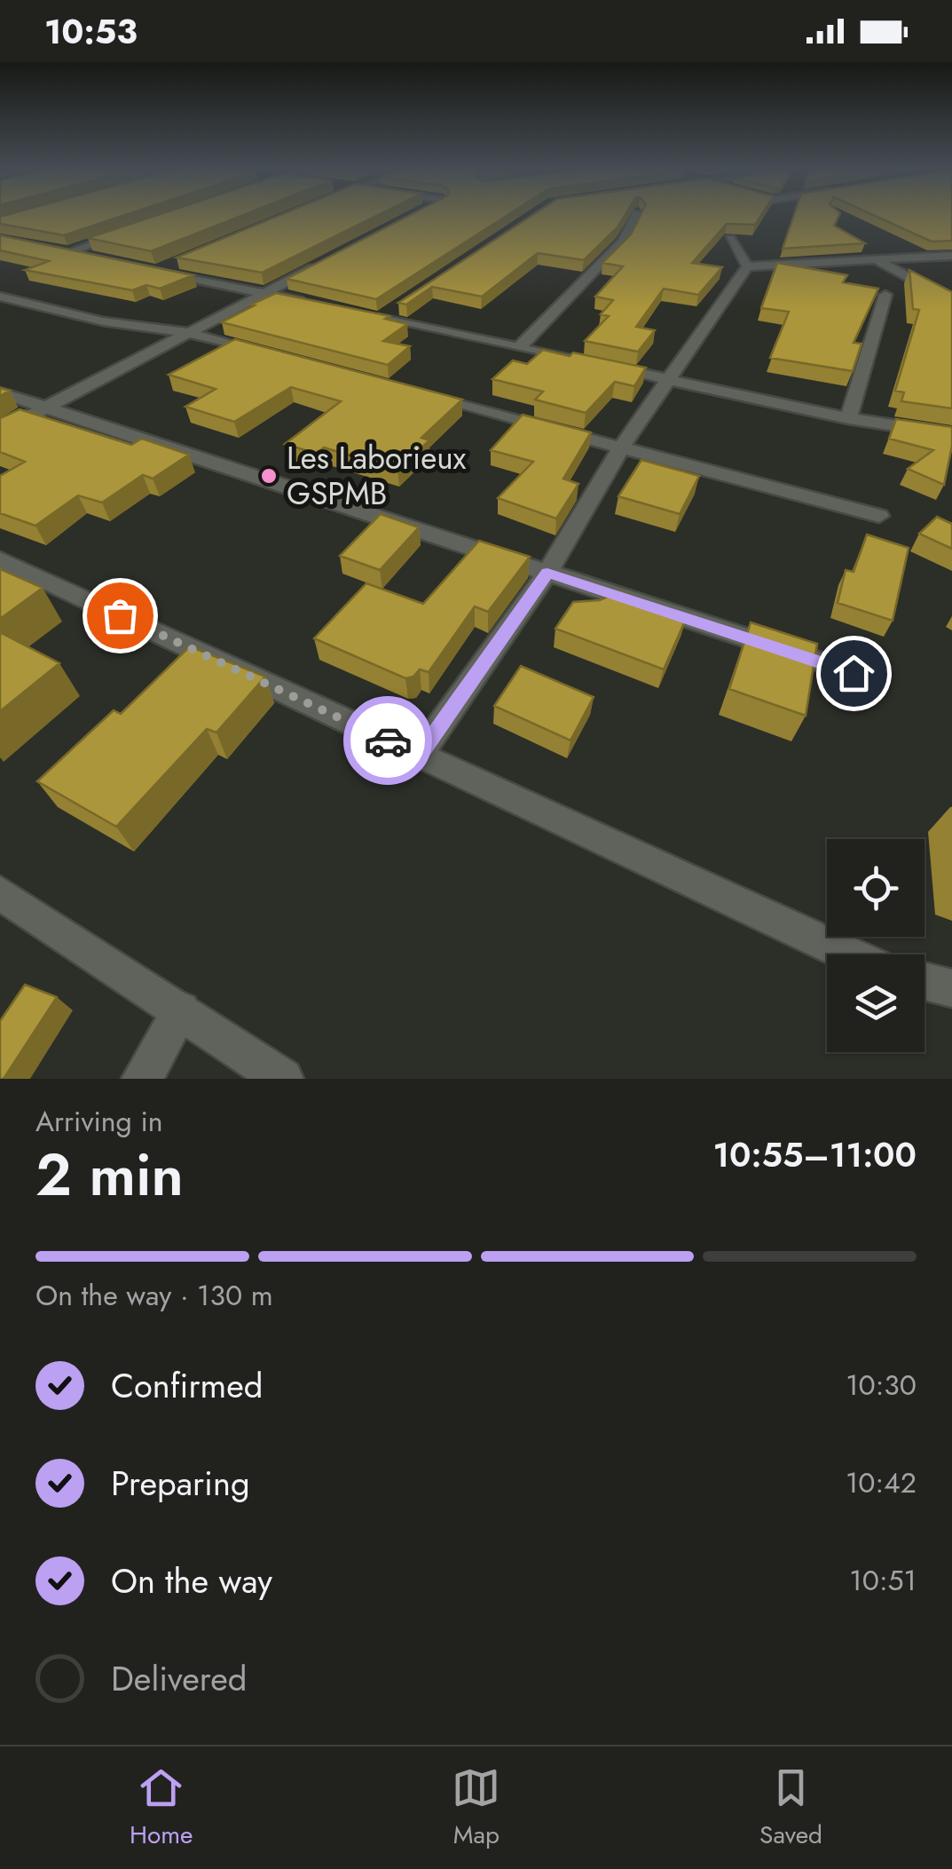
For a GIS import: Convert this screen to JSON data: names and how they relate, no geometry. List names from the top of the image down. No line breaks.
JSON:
{"places":["Les Laborieux GSPMB"],"page":{"status":"10:53","heading":["2 min","Arriving in","10:55–11:00"],"bar":"On the way · 130 m","list":[["Confirmed","10:30"],["Preparing","10:42"],["On the way","10:51"],"Delivered"],"tabs":["Home","Map","Saved"]}}
